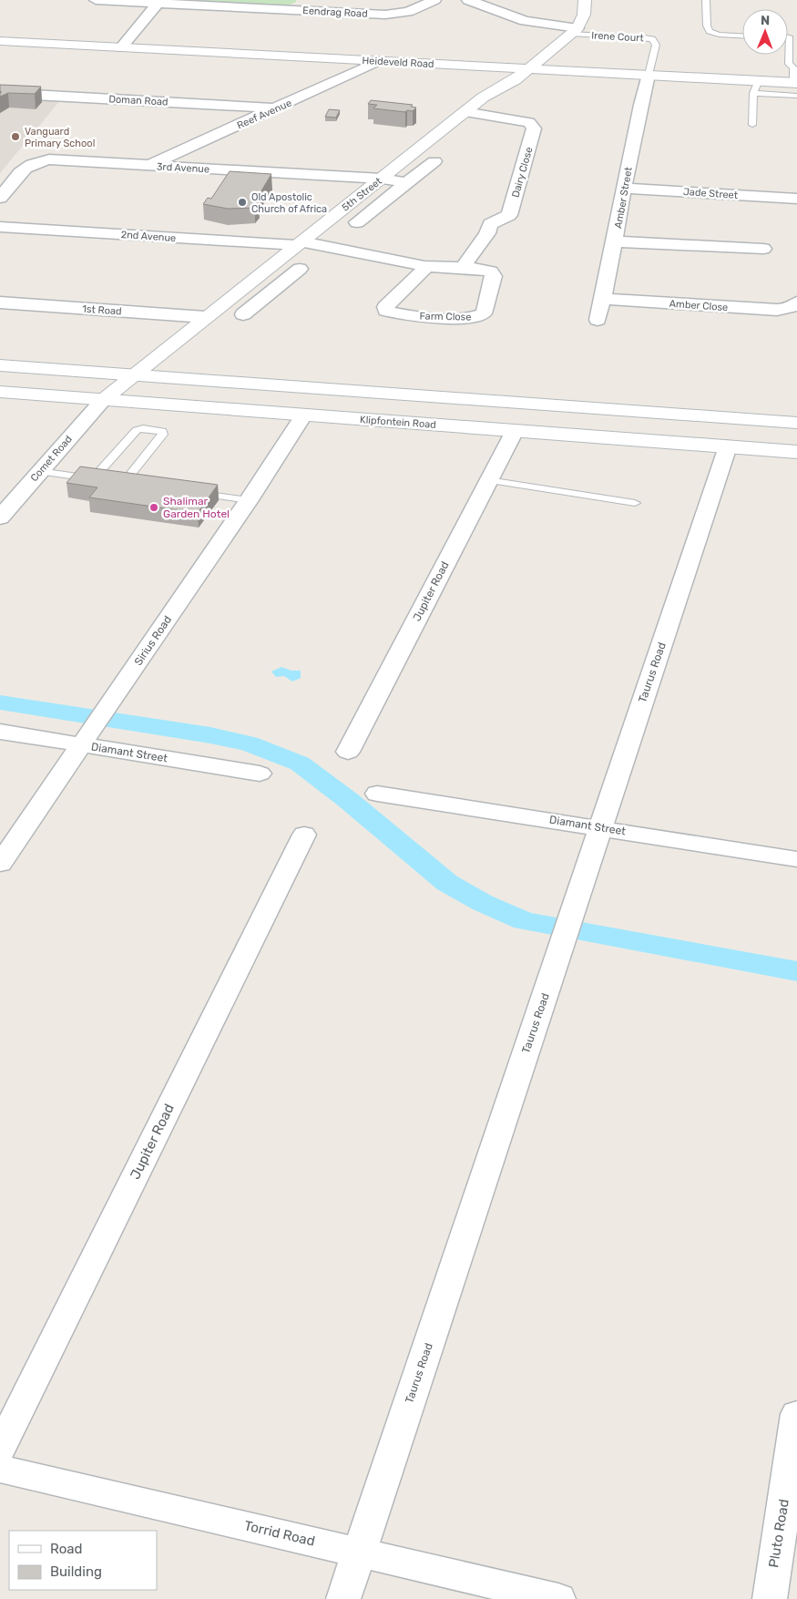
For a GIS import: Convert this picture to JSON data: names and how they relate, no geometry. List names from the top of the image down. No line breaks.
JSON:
{"streets":{"street":["Eendrag Road","Heideveld Road","Doman Road","Reef Avenue","3rd Avenue","Dairy Close","Jade Street","5th Street","Amber Street","2nd Avenue","Amber Close","1st Road","Farm Close","Klipfontein Road","Comet Road","Jupiter Road","Sirius Road","Taurus Road","Diamant Street","Torrid Road","Pluto Road"],"lane":["Irene Court"]},"crossings":[["Irene Court","Heideveld Road"],["Irene Court","5th Street"],["Irene Court","Amber Street"],["Heideveld Road","Reef Avenue"],["Heideveld Road","5th Street"],["Heideveld Road","Amber Street"],["Doman Road","Reef Avenue"],["Reef Avenue","3rd Avenue"],["3rd Avenue","5th Street"],["Dairy Close","5th Street"],["Dairy Close","Farm Close"],["Jade Street","Amber Street"],["5th Street","2nd Avenue"],["5th Street","1st Road"],["5th Street","Farm Close"],["5th Street","Klipfontein Road"],["5th Street","Comet Road"],["Amber Street","Amber Close"],["2nd Avenue","Farm Close"],["Klipfontein Road","Comet Road"],["Klipfontein Road","Jupiter Road"],["Klipfontein Road","Sirius Road"],["Klipfontein Road","Taurus Road"],["Sirius Road","Diamant Street"],["Taurus Road","Diamant Street"],["Taurus Road","Torrid Road"]],"places":["Vanguard Primary School","Old Apostolic Church of Africa","Shalimar Garden Hotel"],"legend":["Road","Building"],"north":"top"}
